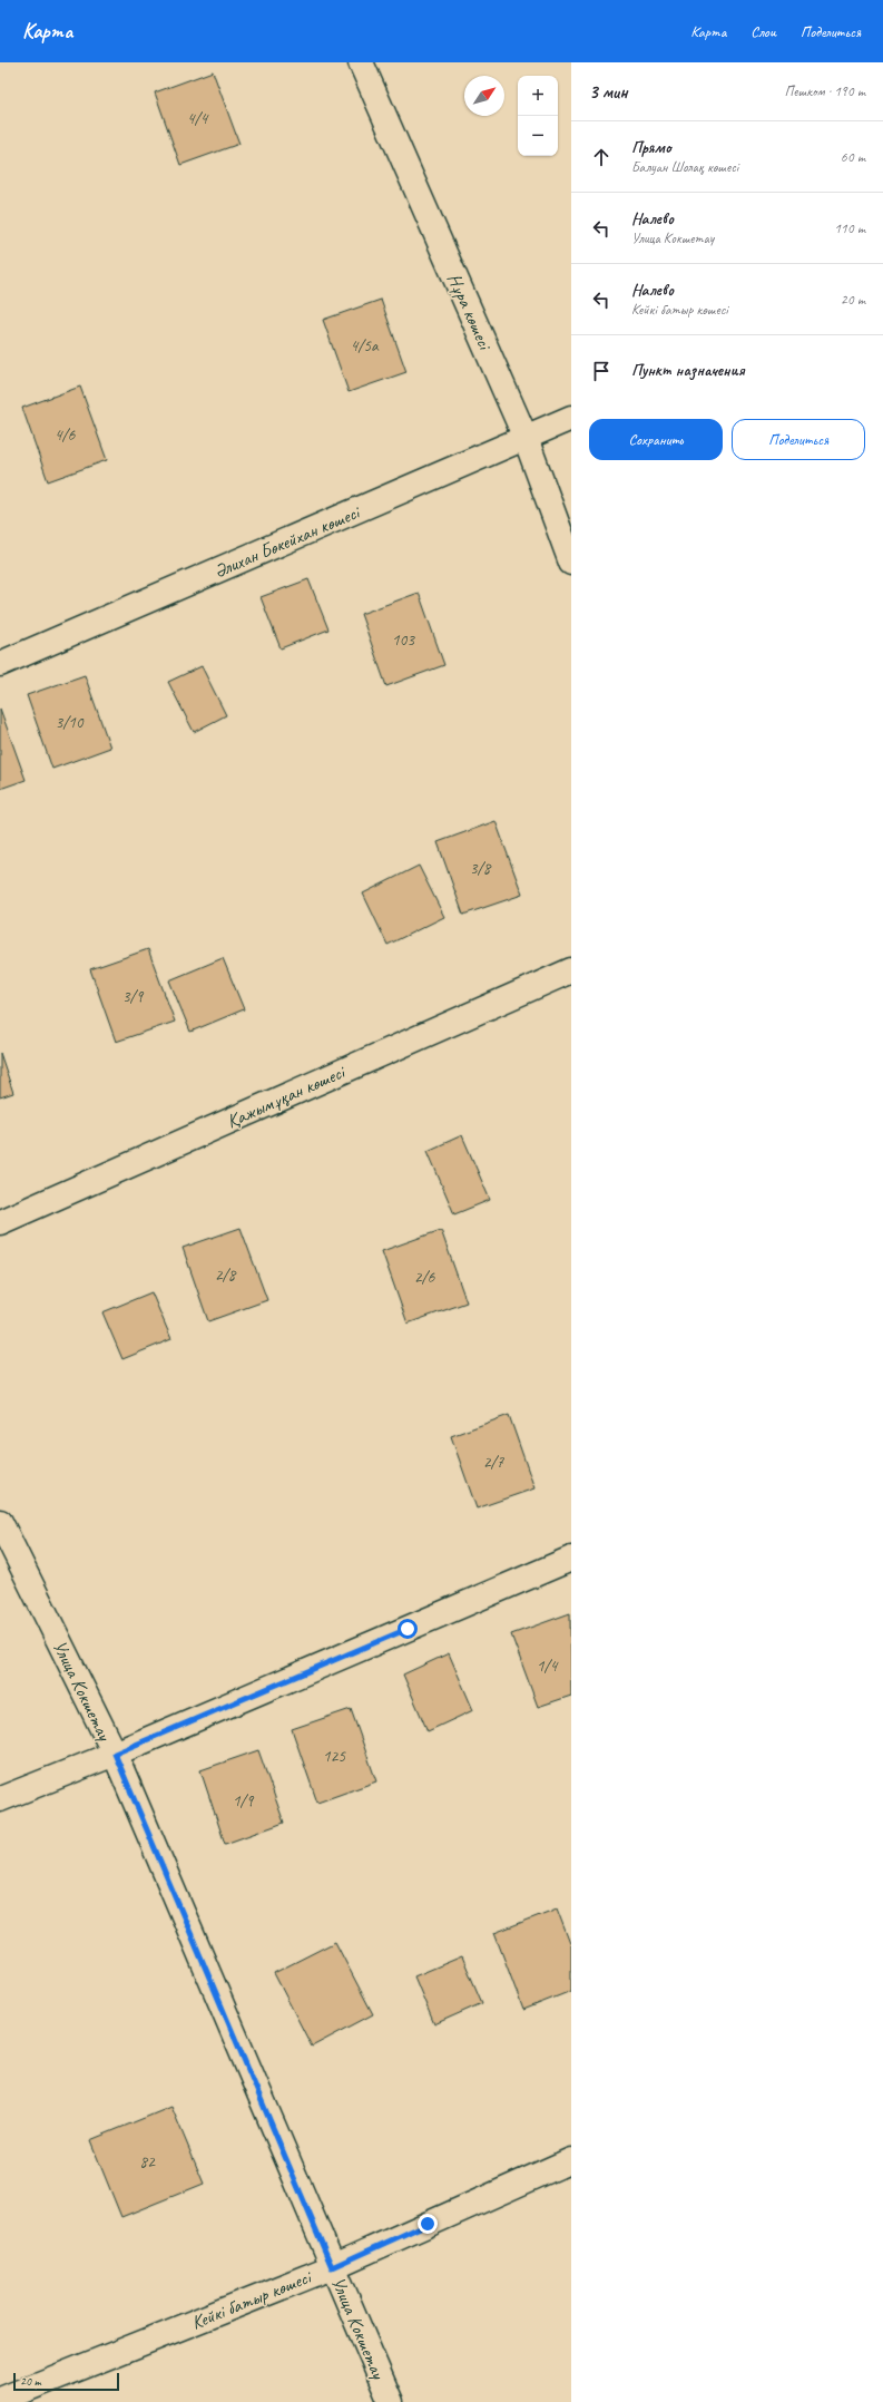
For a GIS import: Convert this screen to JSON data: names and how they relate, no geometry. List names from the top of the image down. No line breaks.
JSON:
{"streets":{"street":["Нұра көшесі","Әлихан Бөкейхан көшесі","Қажымұқан көшесі","Улица Кокшетау","Кейкі батыр көшесі"]},"crossings":[["Нұра көшесі","Әлихан Бөкейхан көшесі"],["Улица Кокшетау","Кейкі батыр көшесі"]],"house_numbers":["4/4","4/5а","4/6","103","3/10","3/8","3/9","2/8","2/6","2/7","1/4","125","1/9","82"],"scale_bar":"20 m","north":"top right","page":{"header":"Карта","nav":["Карта","Слои","Поделиться"],"heading":["3 мин","Пешком · 190 m"],"map_buttons":["+","−"],"list":[["Прямо","Балуан Шолақ көшесі","60 m"],["Налево","Улица Кокшетау","110 m"],["Налево","Кейкі батыр көшесі","20 m"],"Пункт назначения"],"buttons":["Сохранить","Поделиться"],"scale":"20 m"}}
